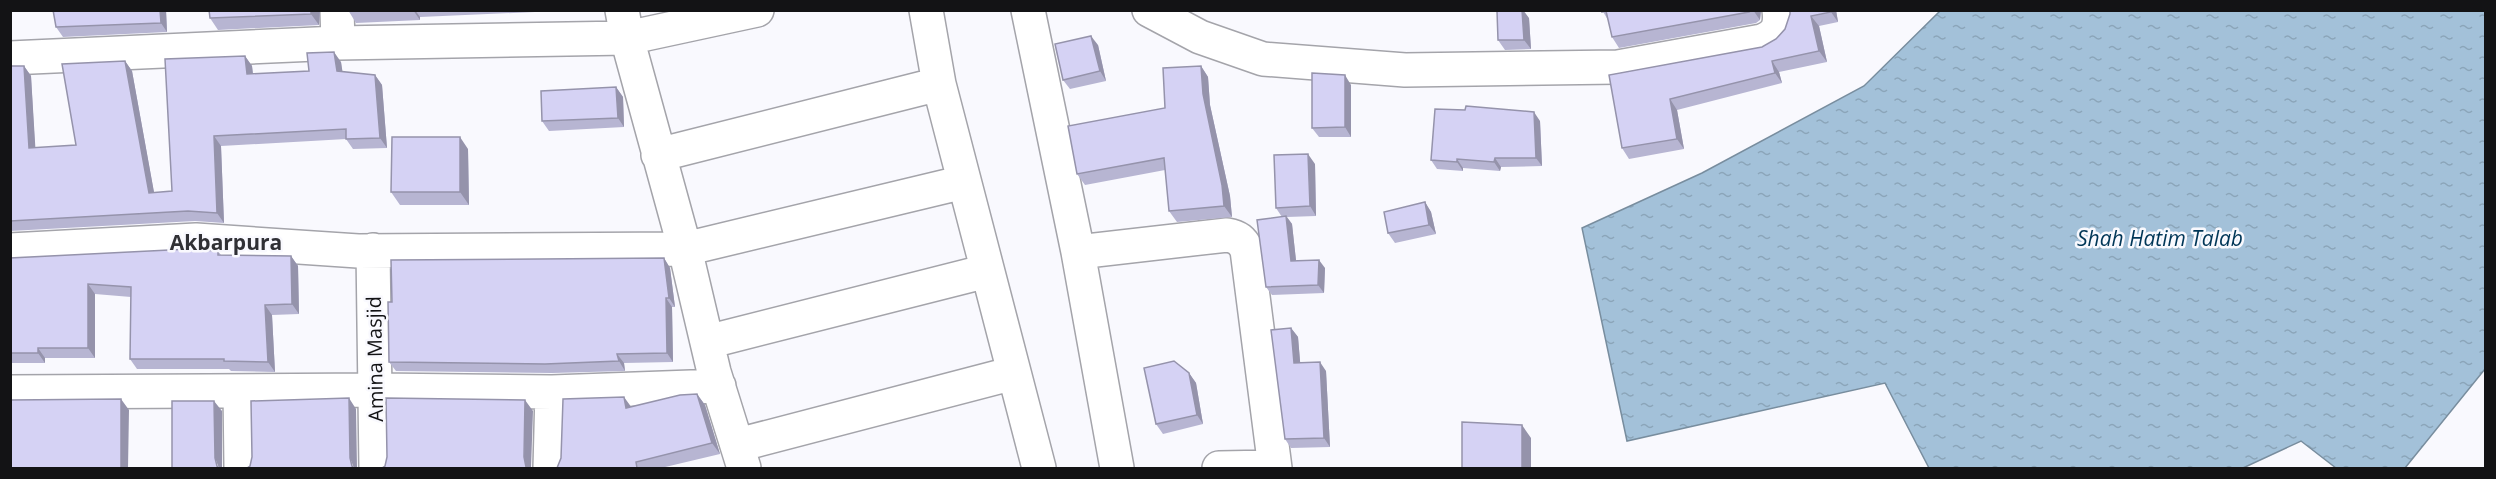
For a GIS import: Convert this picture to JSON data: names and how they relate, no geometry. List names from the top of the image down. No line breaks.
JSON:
{"streets":{"street":["Amina Masjid"]},"districts":["Akbarpura"],"water":["Shah Hatim Talab"]}
